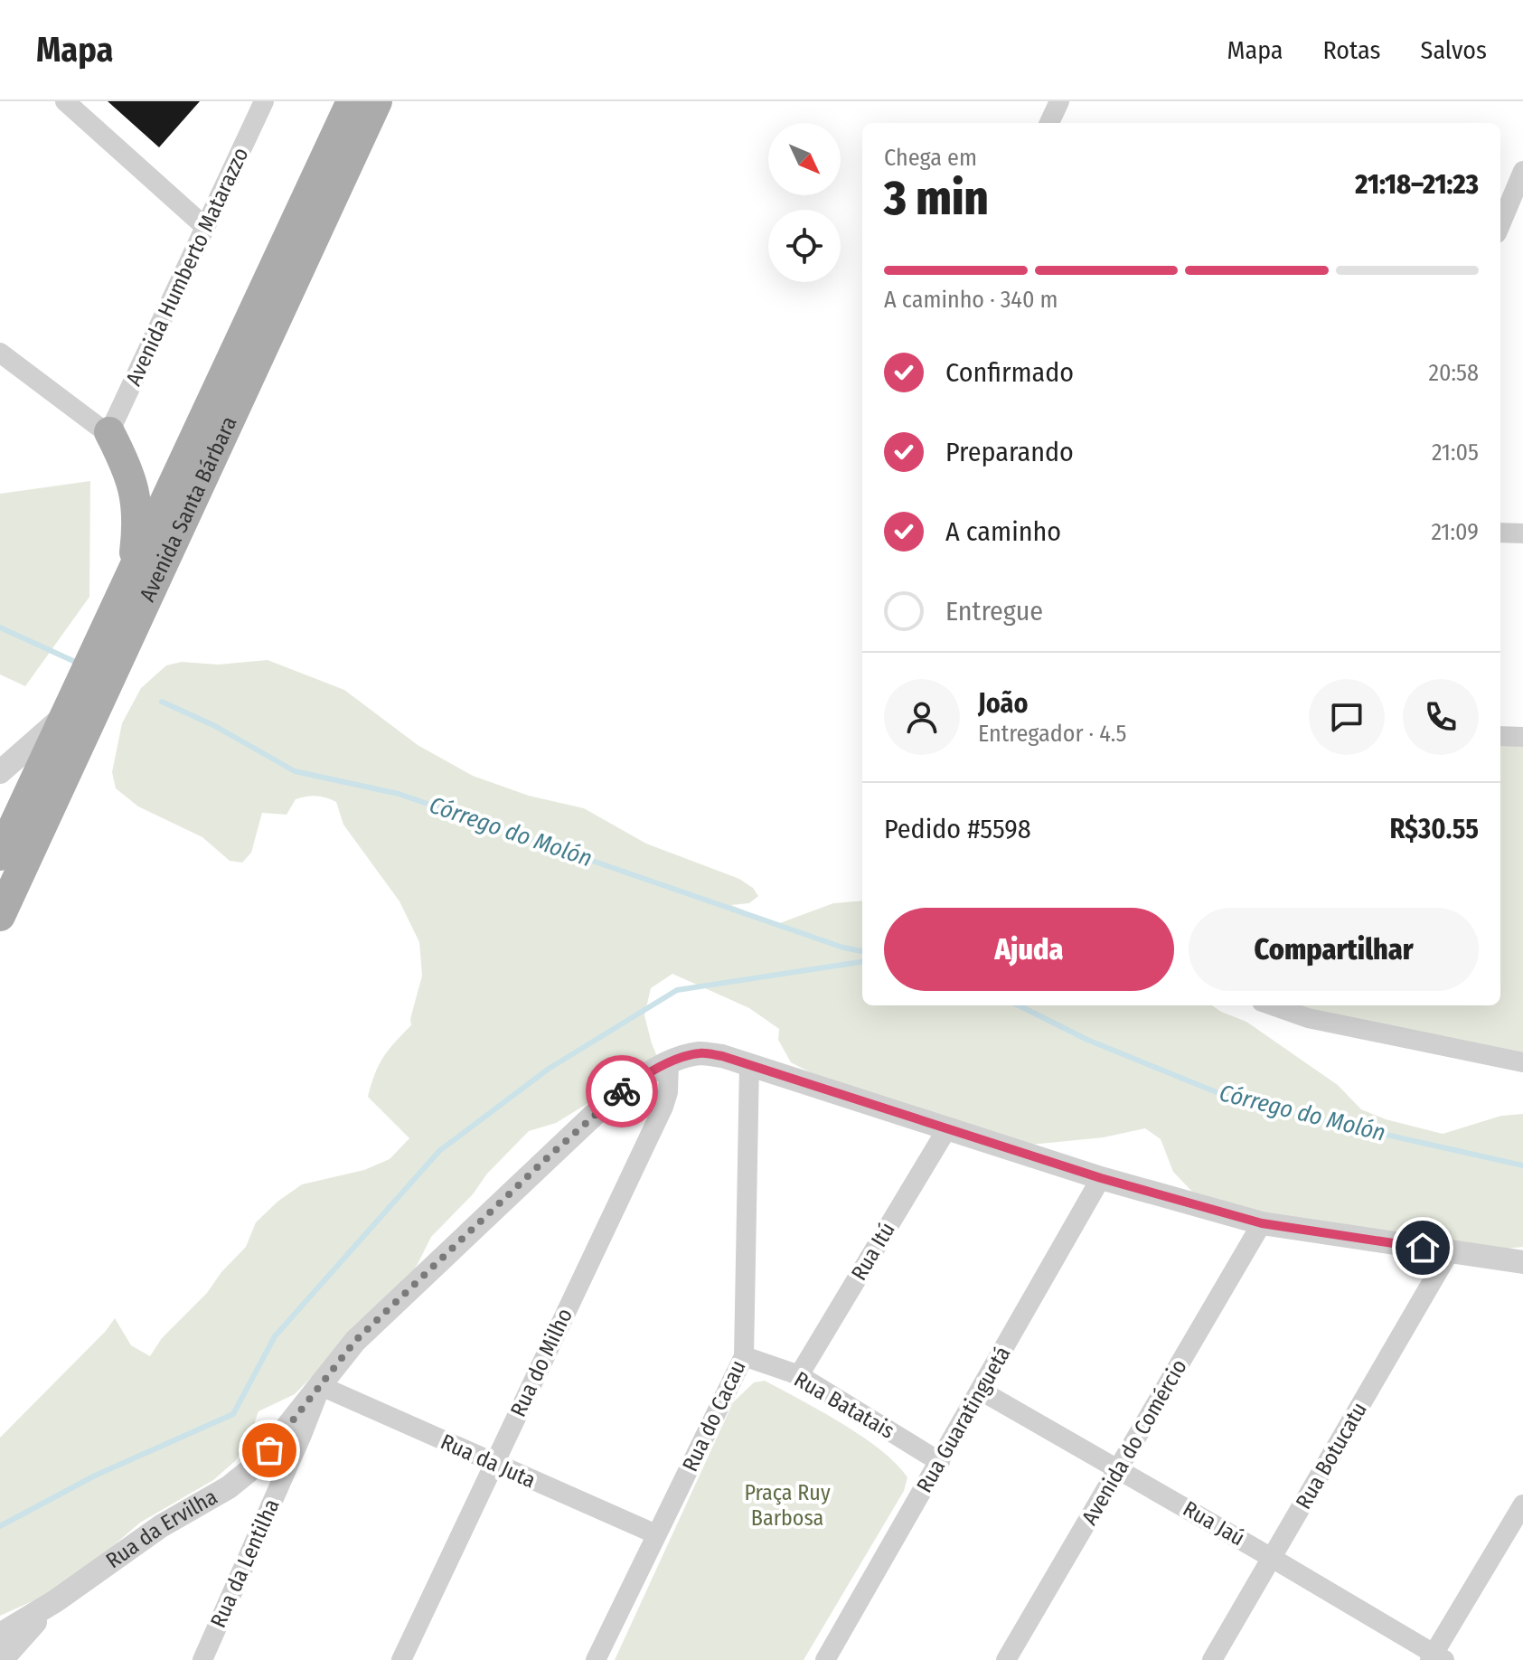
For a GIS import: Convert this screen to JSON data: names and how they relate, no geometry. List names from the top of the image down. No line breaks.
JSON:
{"streets":{"main road":["Avenida Santa Bárbara"],"street":["Avenida Humberto Matarazzo","Rua Itú","Rua do Milho","Rua Batatais","Rua do Cacau","Rua Guaratinguetá","Avenida do Comércio","Rua Botucatu","Rua da Juta","Rua Jaú","Rua da Ervilha","Rua da Lentilha"]},"crossings":[["Rua Itú","Rua Batatais"],["Rua Itú","Rua da Ervilha"],["Rua do Milho","Rua da Juta"],["Rua do Milho","Rua da Ervilha"],["Rua Batatais","Rua do Cacau"],["Rua Batatais","Rua Guaratinguetá"],["Rua do Cacau","Rua da Juta"],["Rua do Cacau","Rua da Ervilha"],["Rua Guaratinguetá","Rua Jaú"],["Rua Guaratinguetá","Rua da Ervilha"],["Avenida do Comércio","Rua Jaú"],["Avenida do Comércio","Rua da Ervilha"],["Rua Botucatu","Rua Jaú"],["Rua Botucatu","Rua da Ervilha"],["Rua da Juta","Rua da Ervilha"],["Rua da Juta","Rua da Lentilha"],["Rua da Ervilha","Rua da Lentilha"]],"water":["Córrego do Molón"],"parks":["Praça Ruy Barbosa"],"north":"bottom right","page":{"header":"Mapa","nav":["Mapa","Rotas","Salvos"],"heading":["3 min","Chega em","21:18–21:23"],"panel":["João","Entregador · 4.5","Pedido #5598","R$30.55"],"bar":"A caminho · 340 m","list":[["Confirmado","20:58"],["Preparando","21:05"],["A caminho","21:09"],"Entregue"],"buttons":["Ajuda","Compartilhar"]}}
